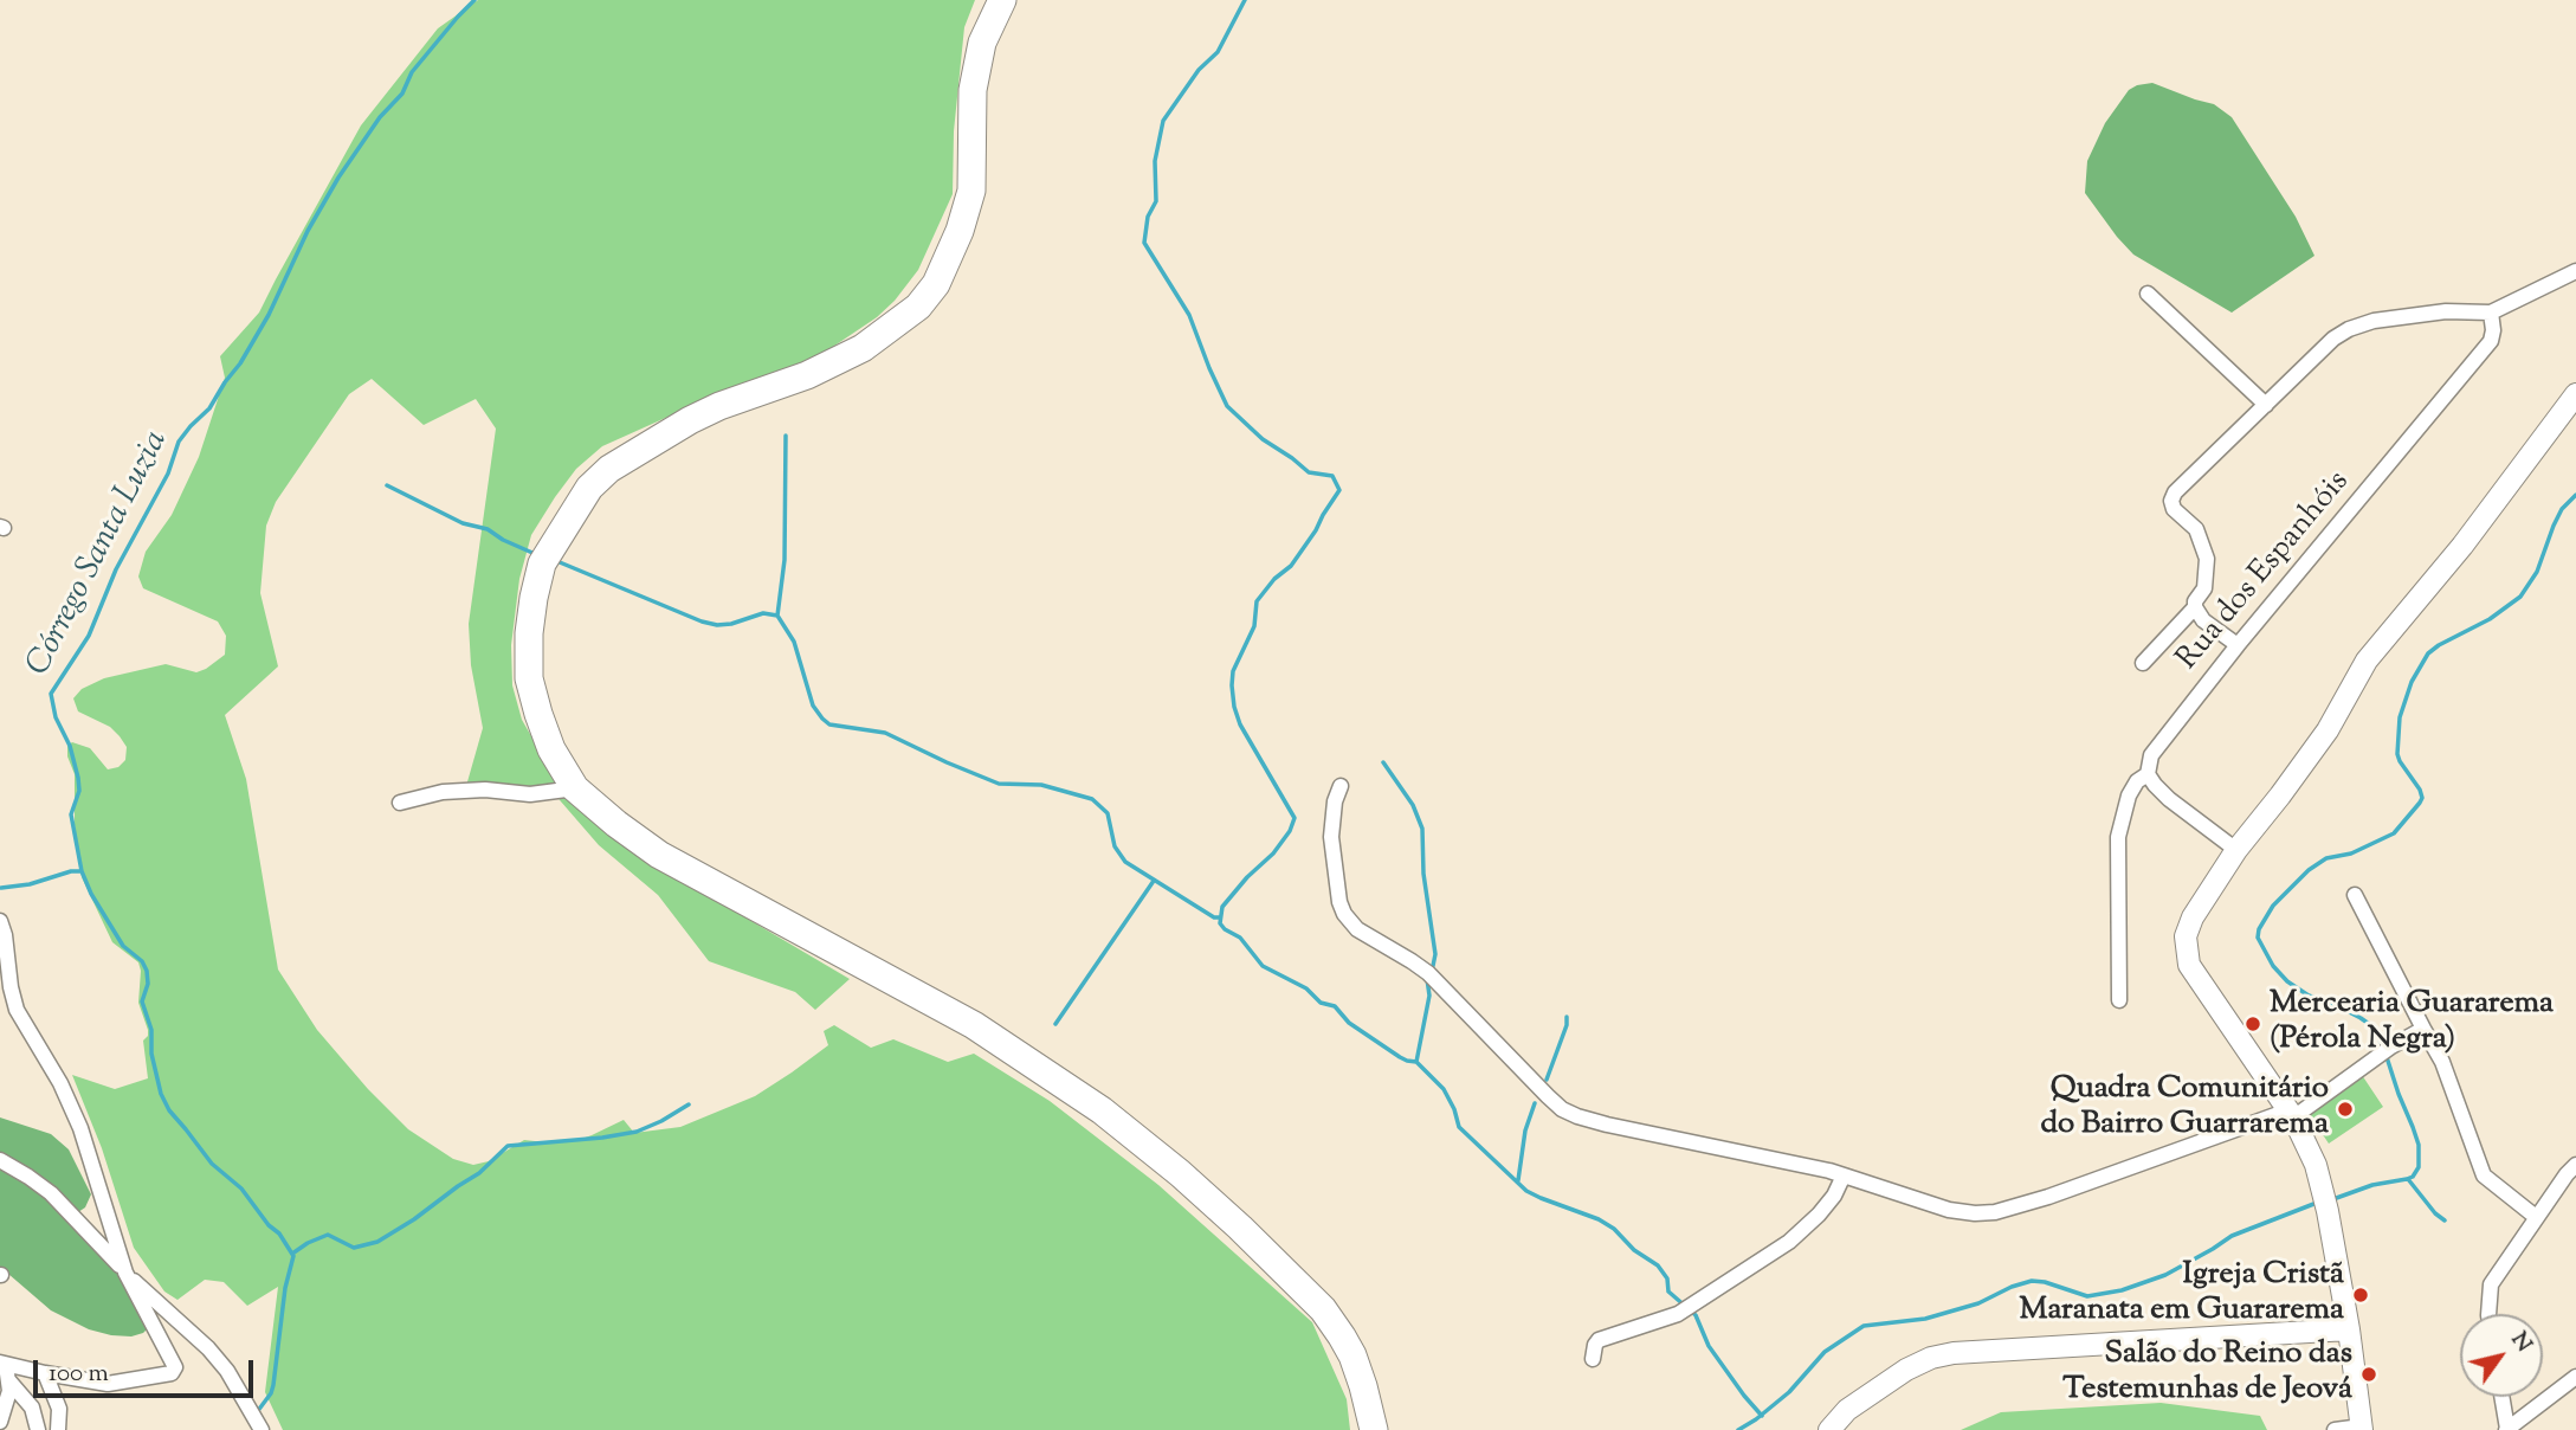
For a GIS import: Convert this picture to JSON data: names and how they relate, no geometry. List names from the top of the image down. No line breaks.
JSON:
{"streets":{"street":["Rua dos Espanhóis"]},"water":["Córrego Santa Luzia"],"places":["Mercearia Guararema (Pérola Negra)","Quadra Comunitário do Bairro Guarrarema","Igreja Cristã Maranata em Guararema","Salão do Reino das Testemunhas de Jeová"],"scale_bar":"100 m","north":"top right"}
